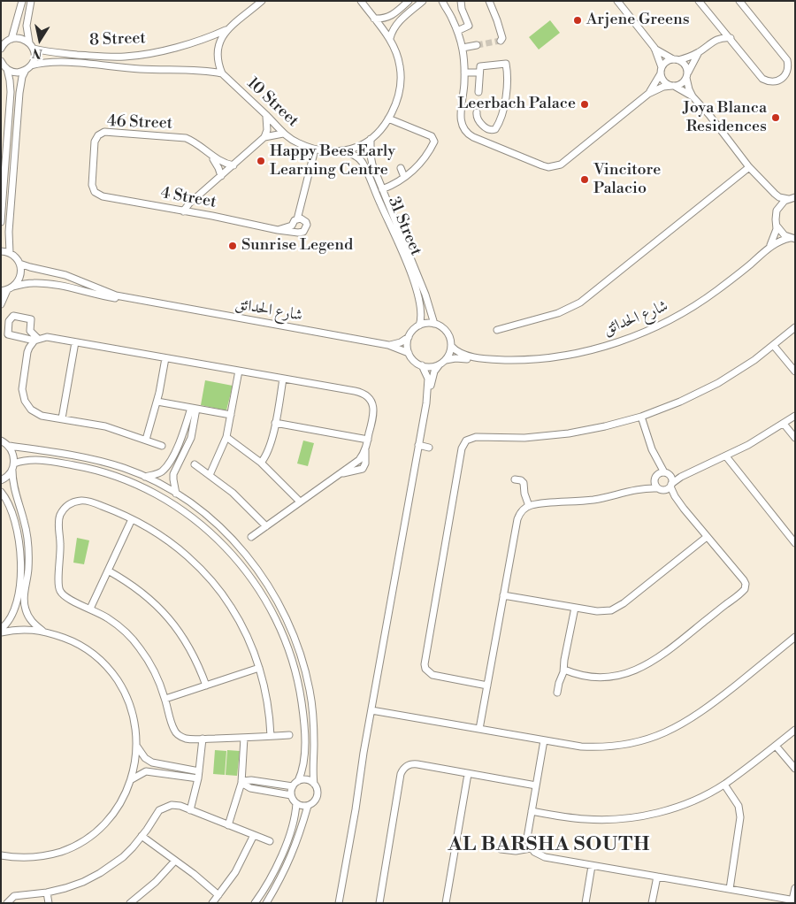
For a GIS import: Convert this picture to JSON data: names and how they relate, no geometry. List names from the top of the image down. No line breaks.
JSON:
{"streets":{"street":["8 Street","10 Street","46 Street","4 Street","31 Street","شارع الحدائق"]},"crossings":[["8 Street","10 Street"],["10 Street","31 Street"],["46 Street","4 Street"],["31 Street","شارع الحدائق"]],"districts":["AL BARSHA SOUTH"],"places":["Arjene Greens","Leerbach Palace","Joya Blanca Residences","Happy Bees Early Learning Centre","Vincitore Palacio","Sunrise Legend"],"north":"bottom"}
